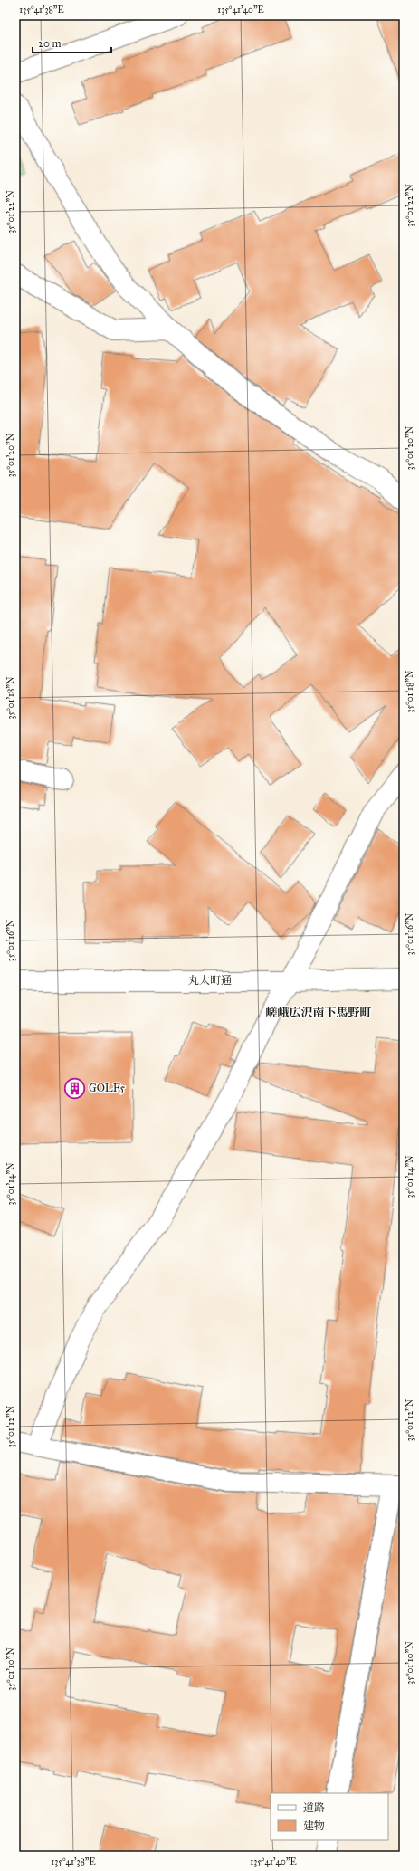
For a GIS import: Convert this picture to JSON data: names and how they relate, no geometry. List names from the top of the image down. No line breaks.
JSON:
{"streets":{"street":["丸太町通"]},"districts":["嵯峨広沢南下馬野町"],"places":{"building":["GOLF5"]},"legend":["道路","建物"],"scale_bar":"20 m","coordinates":["135°41'38\"E","135°41'40\"E","35°01'22\"N","35°01'20\"N","35°01'18\"N","35°01'16\"N","35°01'14\"N","35°01'12\"N","35°01'10\"N"]}
